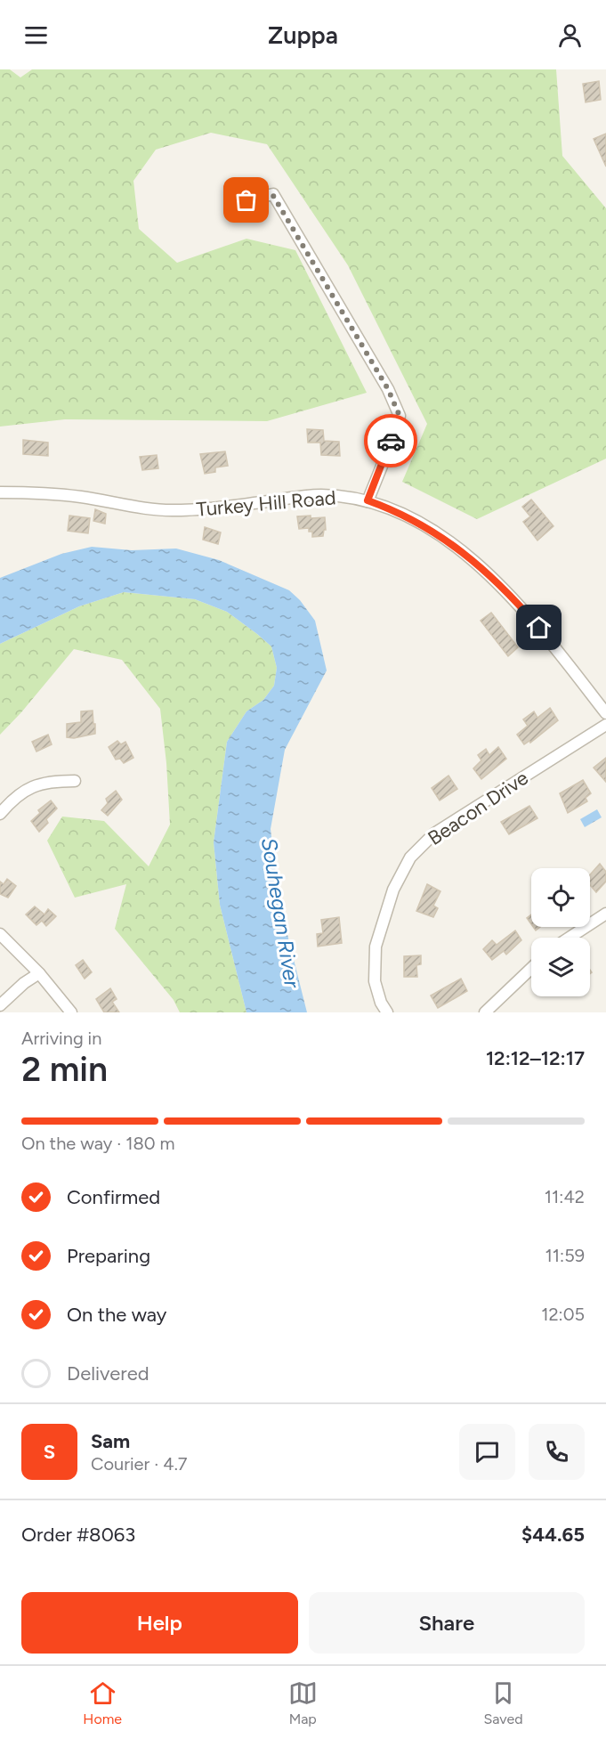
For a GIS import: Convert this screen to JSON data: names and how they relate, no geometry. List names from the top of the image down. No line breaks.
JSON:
{"streets":{"street":["Turkey Hill Road","Beacon Drive"]},"water":["Souhegan River"],"page":{"header":"Zuppa","heading":["2 min","Arriving in","12:12–12:17"],"panel":["Sam","Courier · 4.7","Order #8063","$44.65"],"bar":"On the way · 180 m","list":[["Confirmed","11:42"],["Preparing","11:59"],["On the way","12:05"],"Delivered"],"round":"S","buttons":["Help","Share"],"tabs":["Home","Map","Saved"]}}
